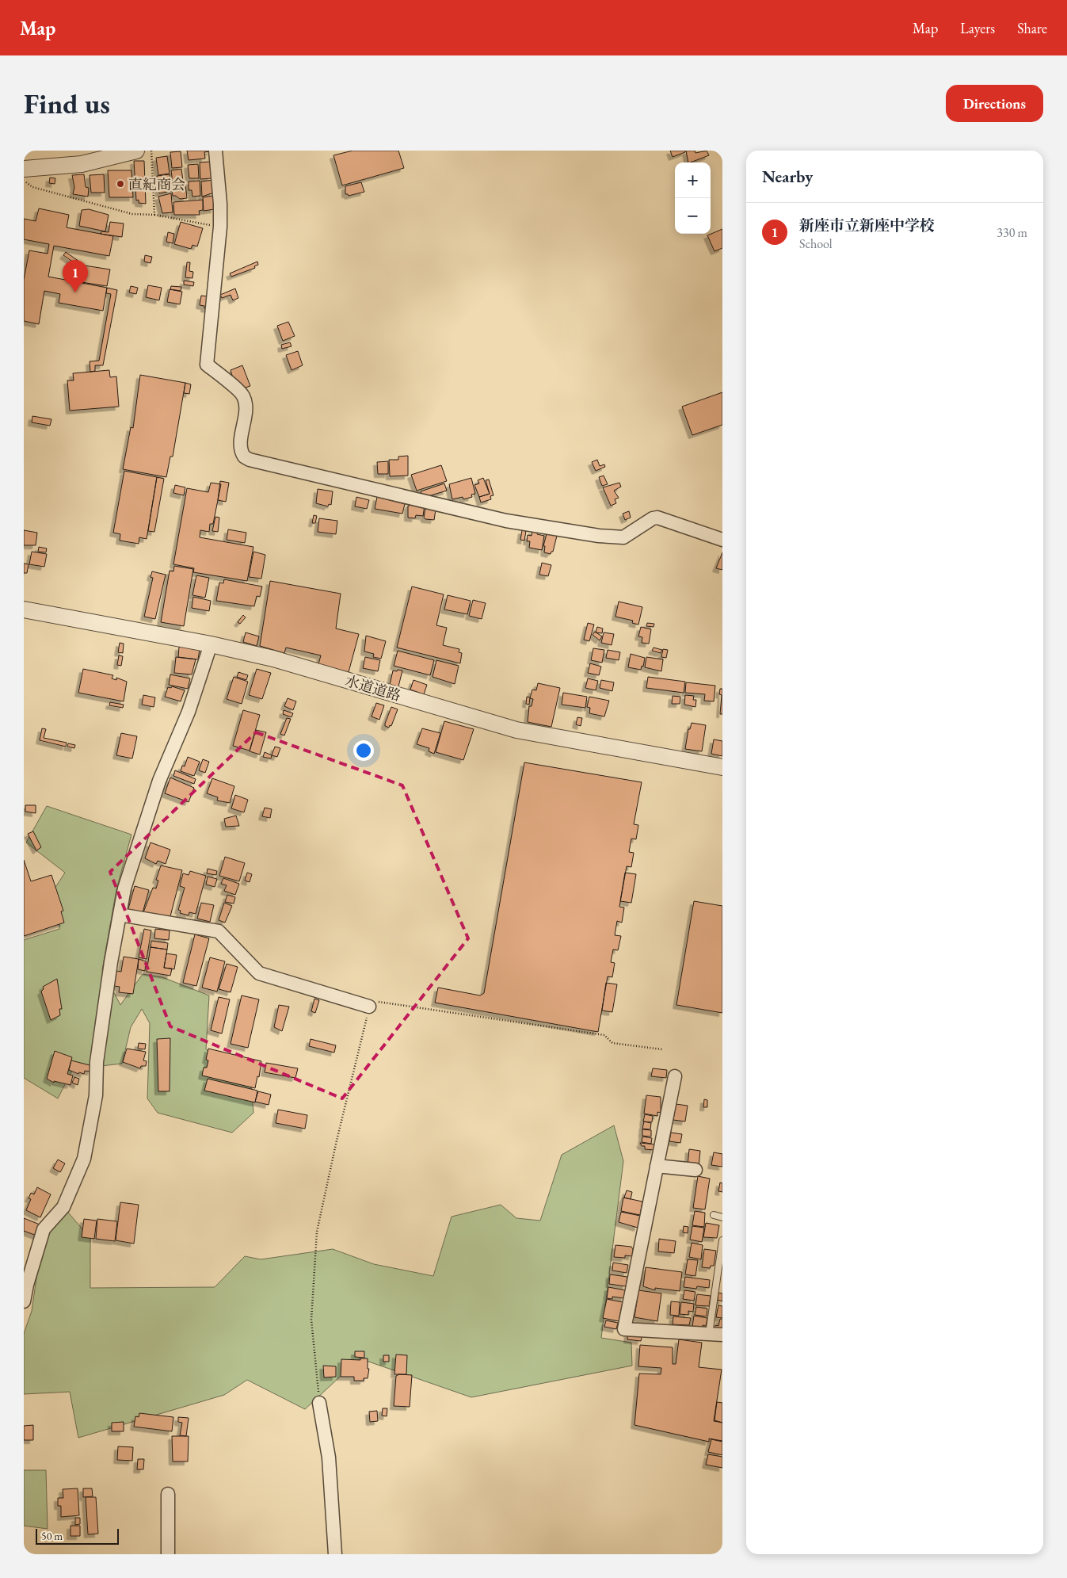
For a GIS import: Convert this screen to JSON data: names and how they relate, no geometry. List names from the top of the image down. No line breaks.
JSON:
{"streets":{"street":["水道道路"]},"places":["直紀商会"],"scale_bar":"50 m","page":{"header":"Map","nav":["Map","Layers","Share"],"buttons":"Directions","title":"Find us","heading":"Nearby","map_buttons":["+","−"],"list":[{"mark":"1","name":"新座市立新座中学校","note":"School","value":"330 m"}],"pins":"1","scale":"50 m"}}
